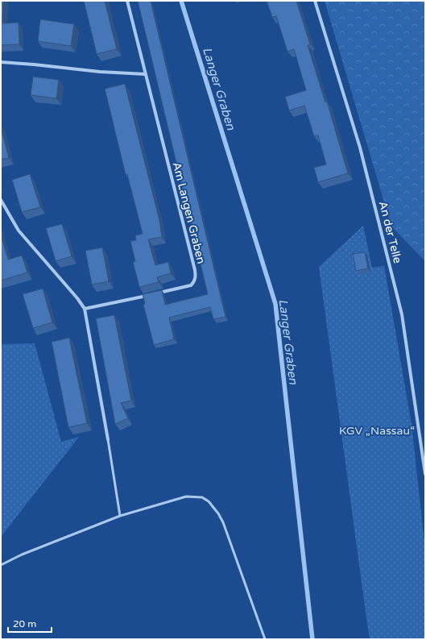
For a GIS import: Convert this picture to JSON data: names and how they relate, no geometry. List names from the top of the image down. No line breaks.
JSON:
{"streets":{"street":["Am Langen Graben","An der Telle"]},"water":["Langer Graben"],"parks":["KGV „Nassau“"],"scale_bar":"20 m"}
